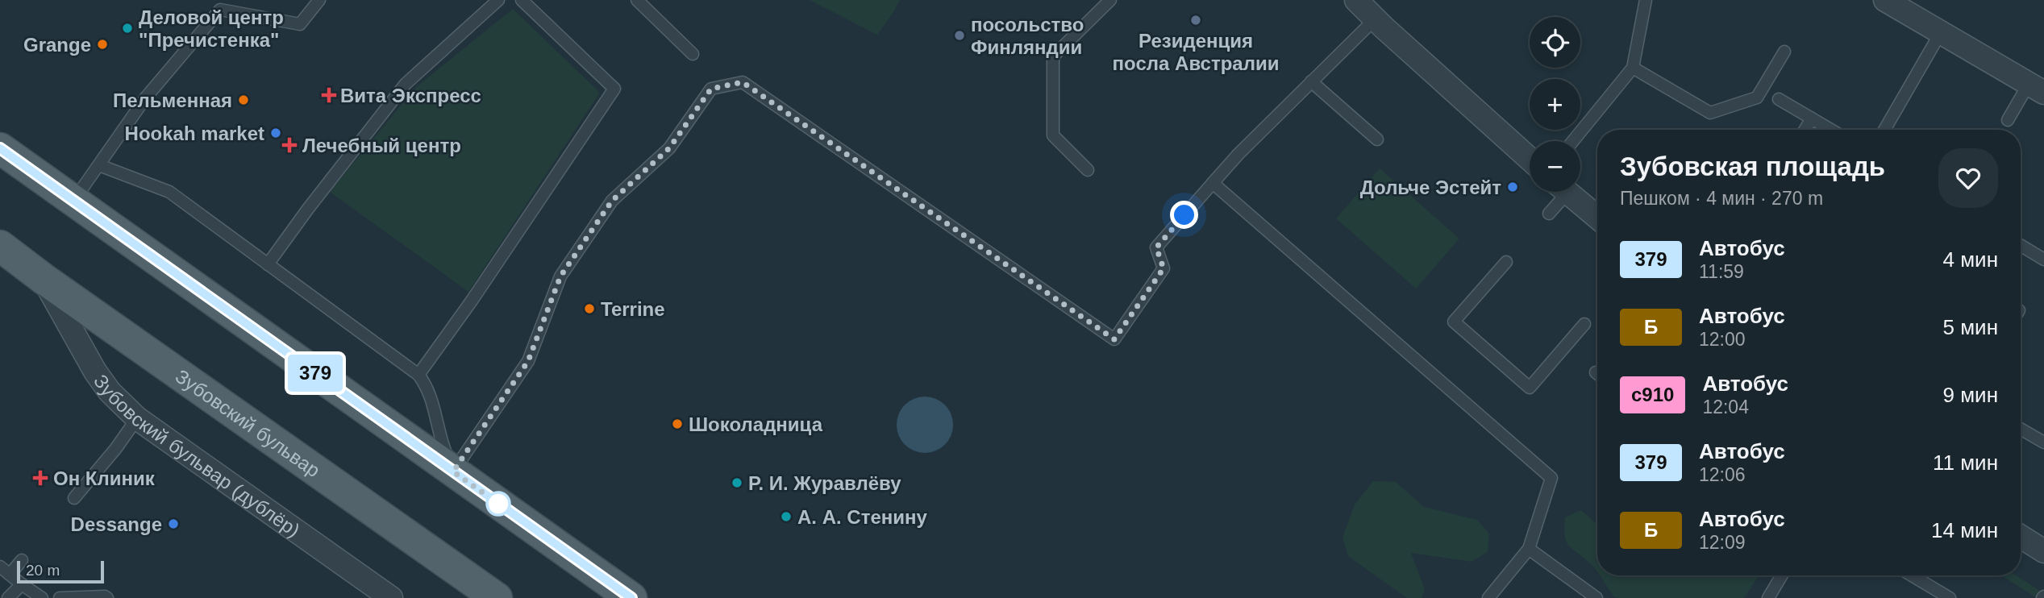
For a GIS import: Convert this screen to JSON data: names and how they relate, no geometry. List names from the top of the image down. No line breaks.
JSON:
{"streets":{"main road":["Зубовский бульвар"],"street":["Зубовский бульвар (дублёр)"]},"crossings":[["Зубовский бульвар","Зубовский бульвар (дублёр)"]],"places":{"other":["Резиденция посла Австралии","Деловой центр \"Пречистенка\"","посольство Финляндии","Grange","Пельменная","Hookah market","Дольче Эстейт","Terrine","Шоколадница","Р. И. Журавлёву","А. А. Стенину","Dessange"],"health":["Вита Экспресс","Лечебный центр","Он Клиник"]},"lines":["bus line 379"],"scale_bar":"20 m","page":{"on_map":"379","map_buttons":["+","−"],"heading":["Зубовская площадь","Пешком · 4 мин · 270 m"],"list":[{"mark":"379","name":"Автобус","note":"11:59","value":"4 мин"},{"mark":"Б","name":"Автобус","note":"12:00","value":"5 мин"},{"mark":"с910","name":"Автобус","note":"12:04","value":"9 мин"},{"mark":"379","name":"Автобус","note":"12:06","value":"11 мин"},{"mark":"Б","name":"Автобус","note":"12:09","value":"14 мин"}],"scale":"20 m"}}
